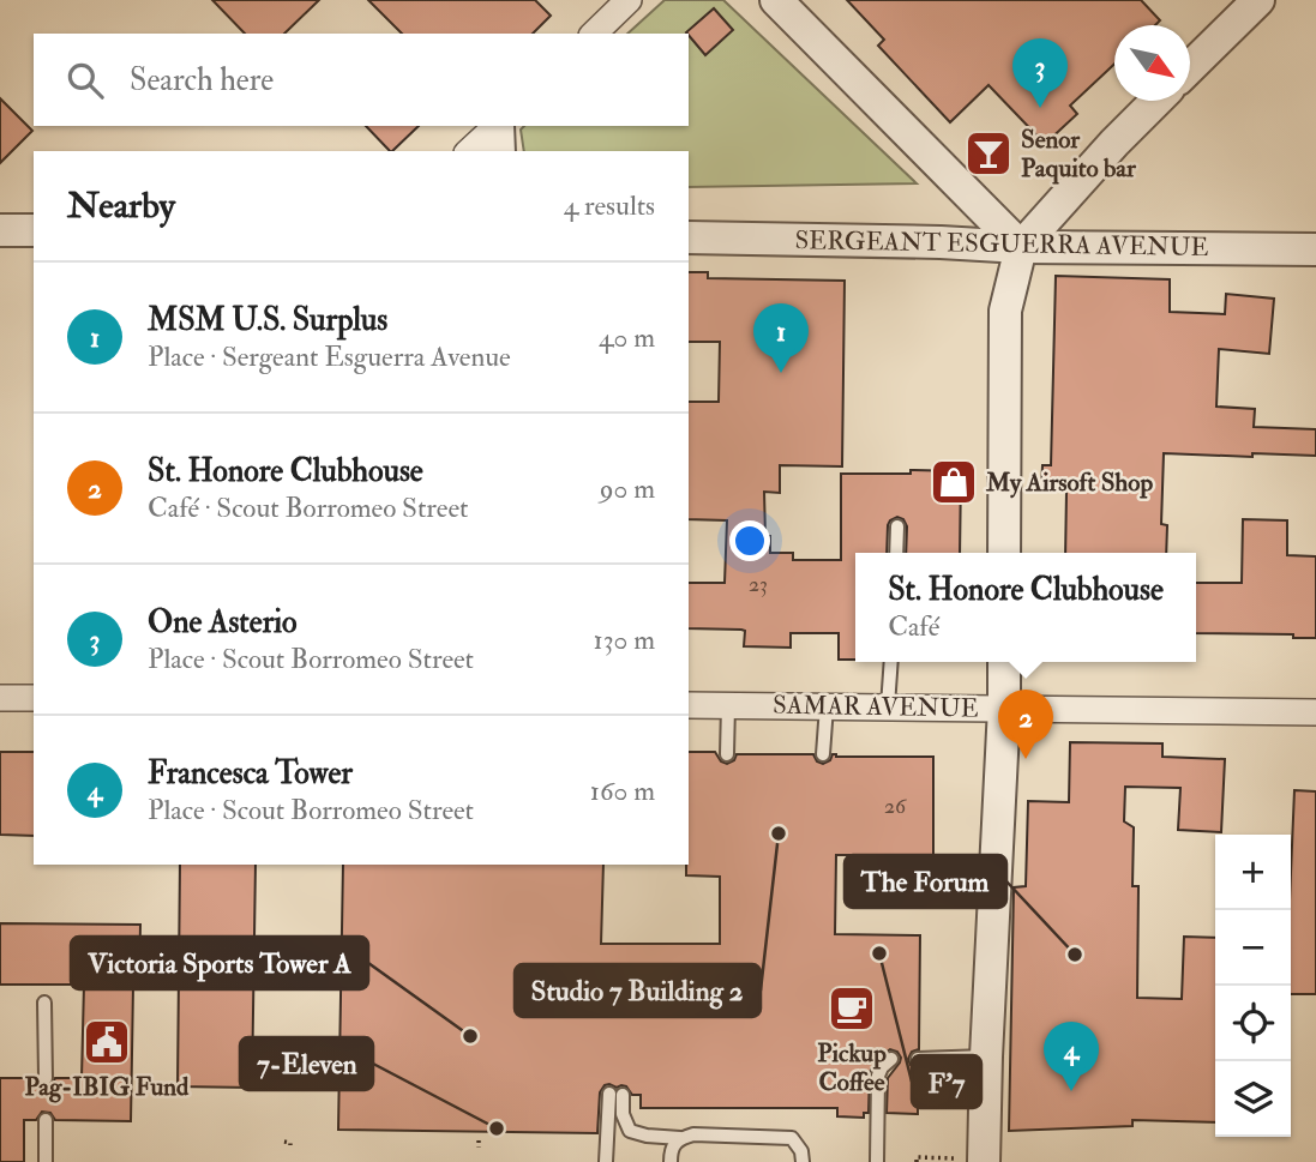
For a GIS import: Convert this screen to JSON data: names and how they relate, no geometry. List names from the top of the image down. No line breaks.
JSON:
{"streets":{"street":["SERGEANT ESGUERRA AVENUE","SAMAR AVENUE"]},"places":{"bar":["Senor Paquito bar"],"shop":["My Airsoft Shop"],"other":["Studio 7 Building 2","F'7","The Forum","Victoria Sports Tower A","7-Eleven"],"cafe":["Pickup Coffee"],"public building":["Pag-IBIG Fund"]},"house_numbers":["23","26"],"north":"bottom right","page":{"search":"Search here","pins":["3","1","2","4"],"heading":["Nearby","4 results"],"list":[{"mark":"1","name":"MSM U.S. Surplus","note":"Place · Sergeant Esguerra Avenue","value":"40 m"},{"mark":"2","name":"St. Honore Clubhouse","note":"Café · Scout Borromeo Street","value":"90 m"},{"mark":"3","name":"One Asterio","note":"Place · Scout Borromeo Street","value":"130 m"},{"mark":"4","name":"Francesca Tower","note":"Place · Scout Borromeo Street","value":"160 m"}],"popup":["St. Honore Clubhouse","Café"],"map_buttons":["+","−"]}}
